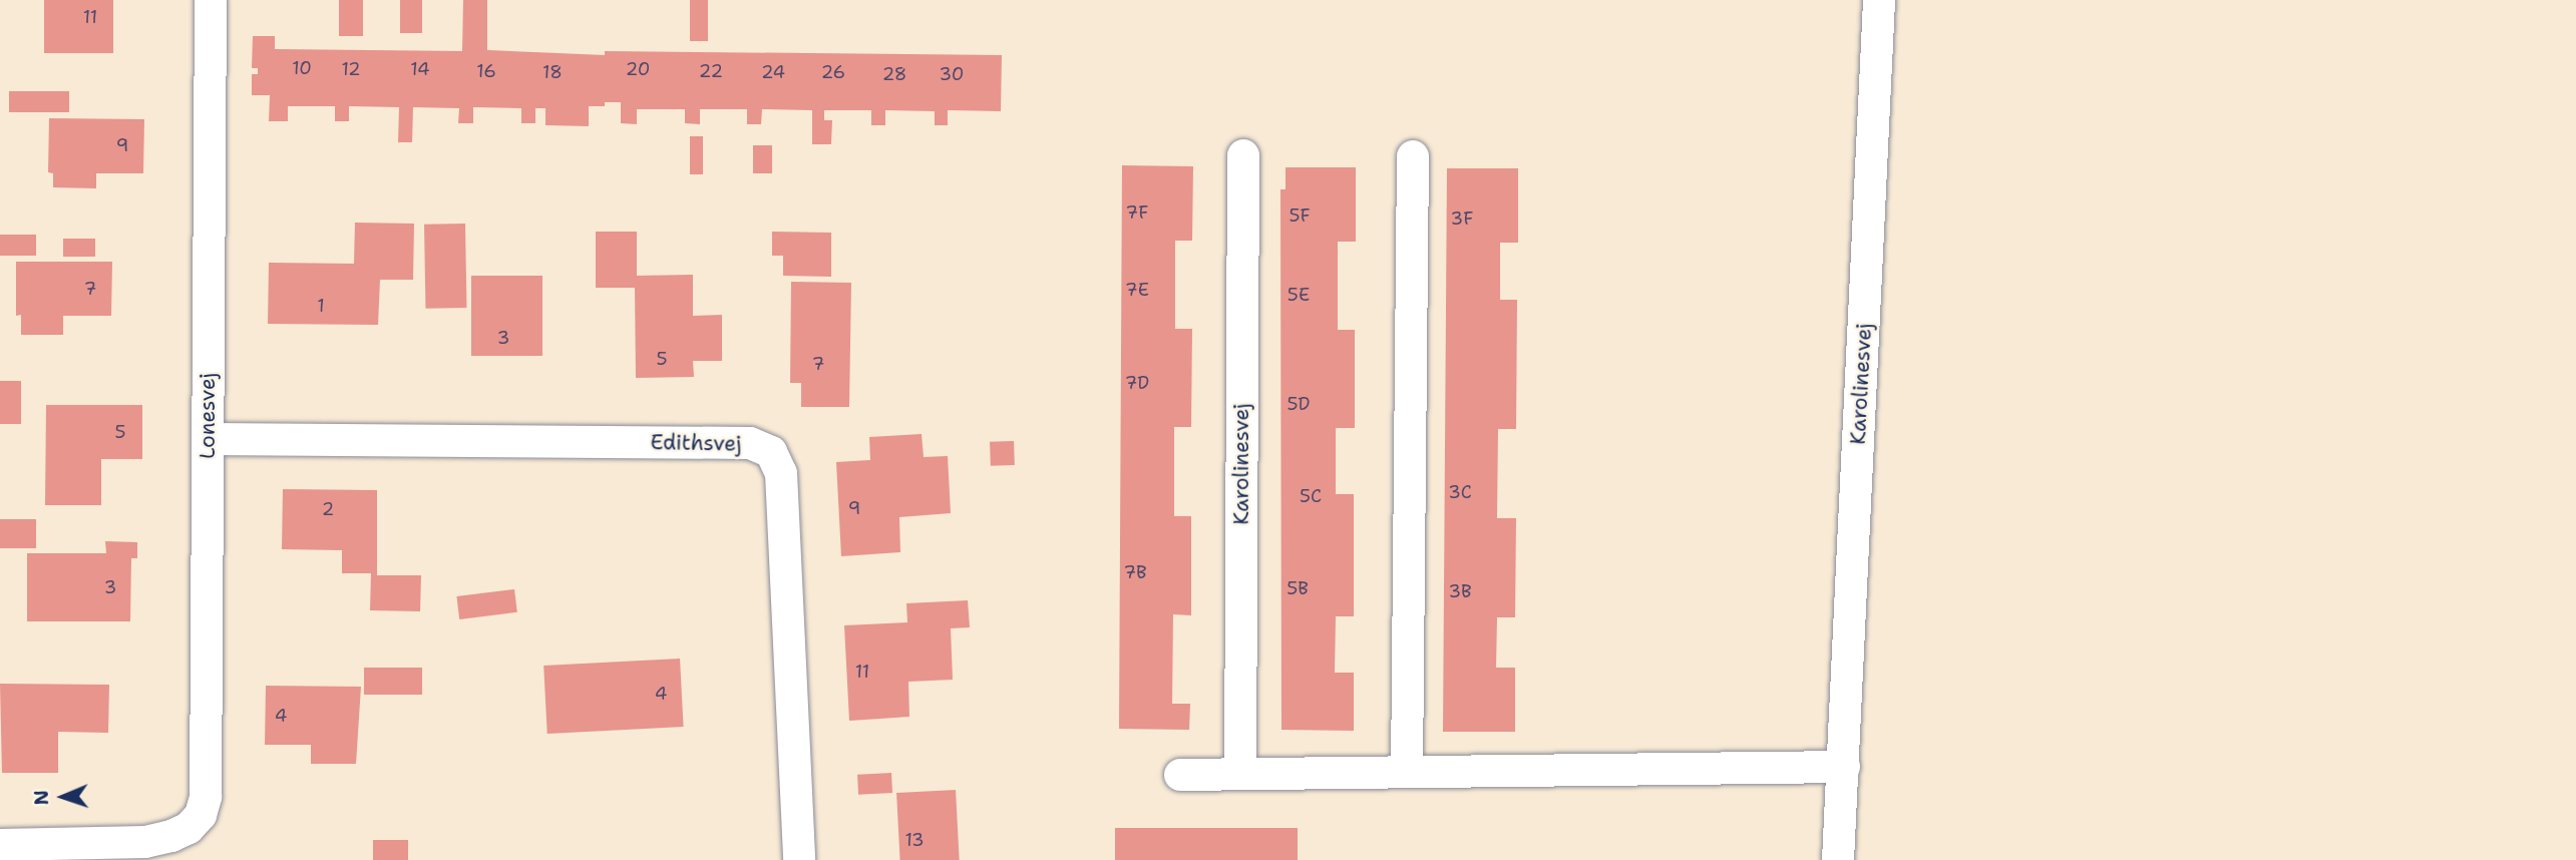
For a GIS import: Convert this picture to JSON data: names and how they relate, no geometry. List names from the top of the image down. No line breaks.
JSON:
{"streets":{"street":["Karolinesvej","Lonesvej","Edithsvej"]},"crossings":[["Lonesvej","Edithsvej"]],"house_numbers":["11","10","12","14","20","16","22","18","24","26","28","30","9","7F","5F","3F","7","7E","5E","1","3","5","7","7D","5D","5","3C","5C","9","2","7B","3","5B","3B","11","4","4","13"],"north":"left"}
